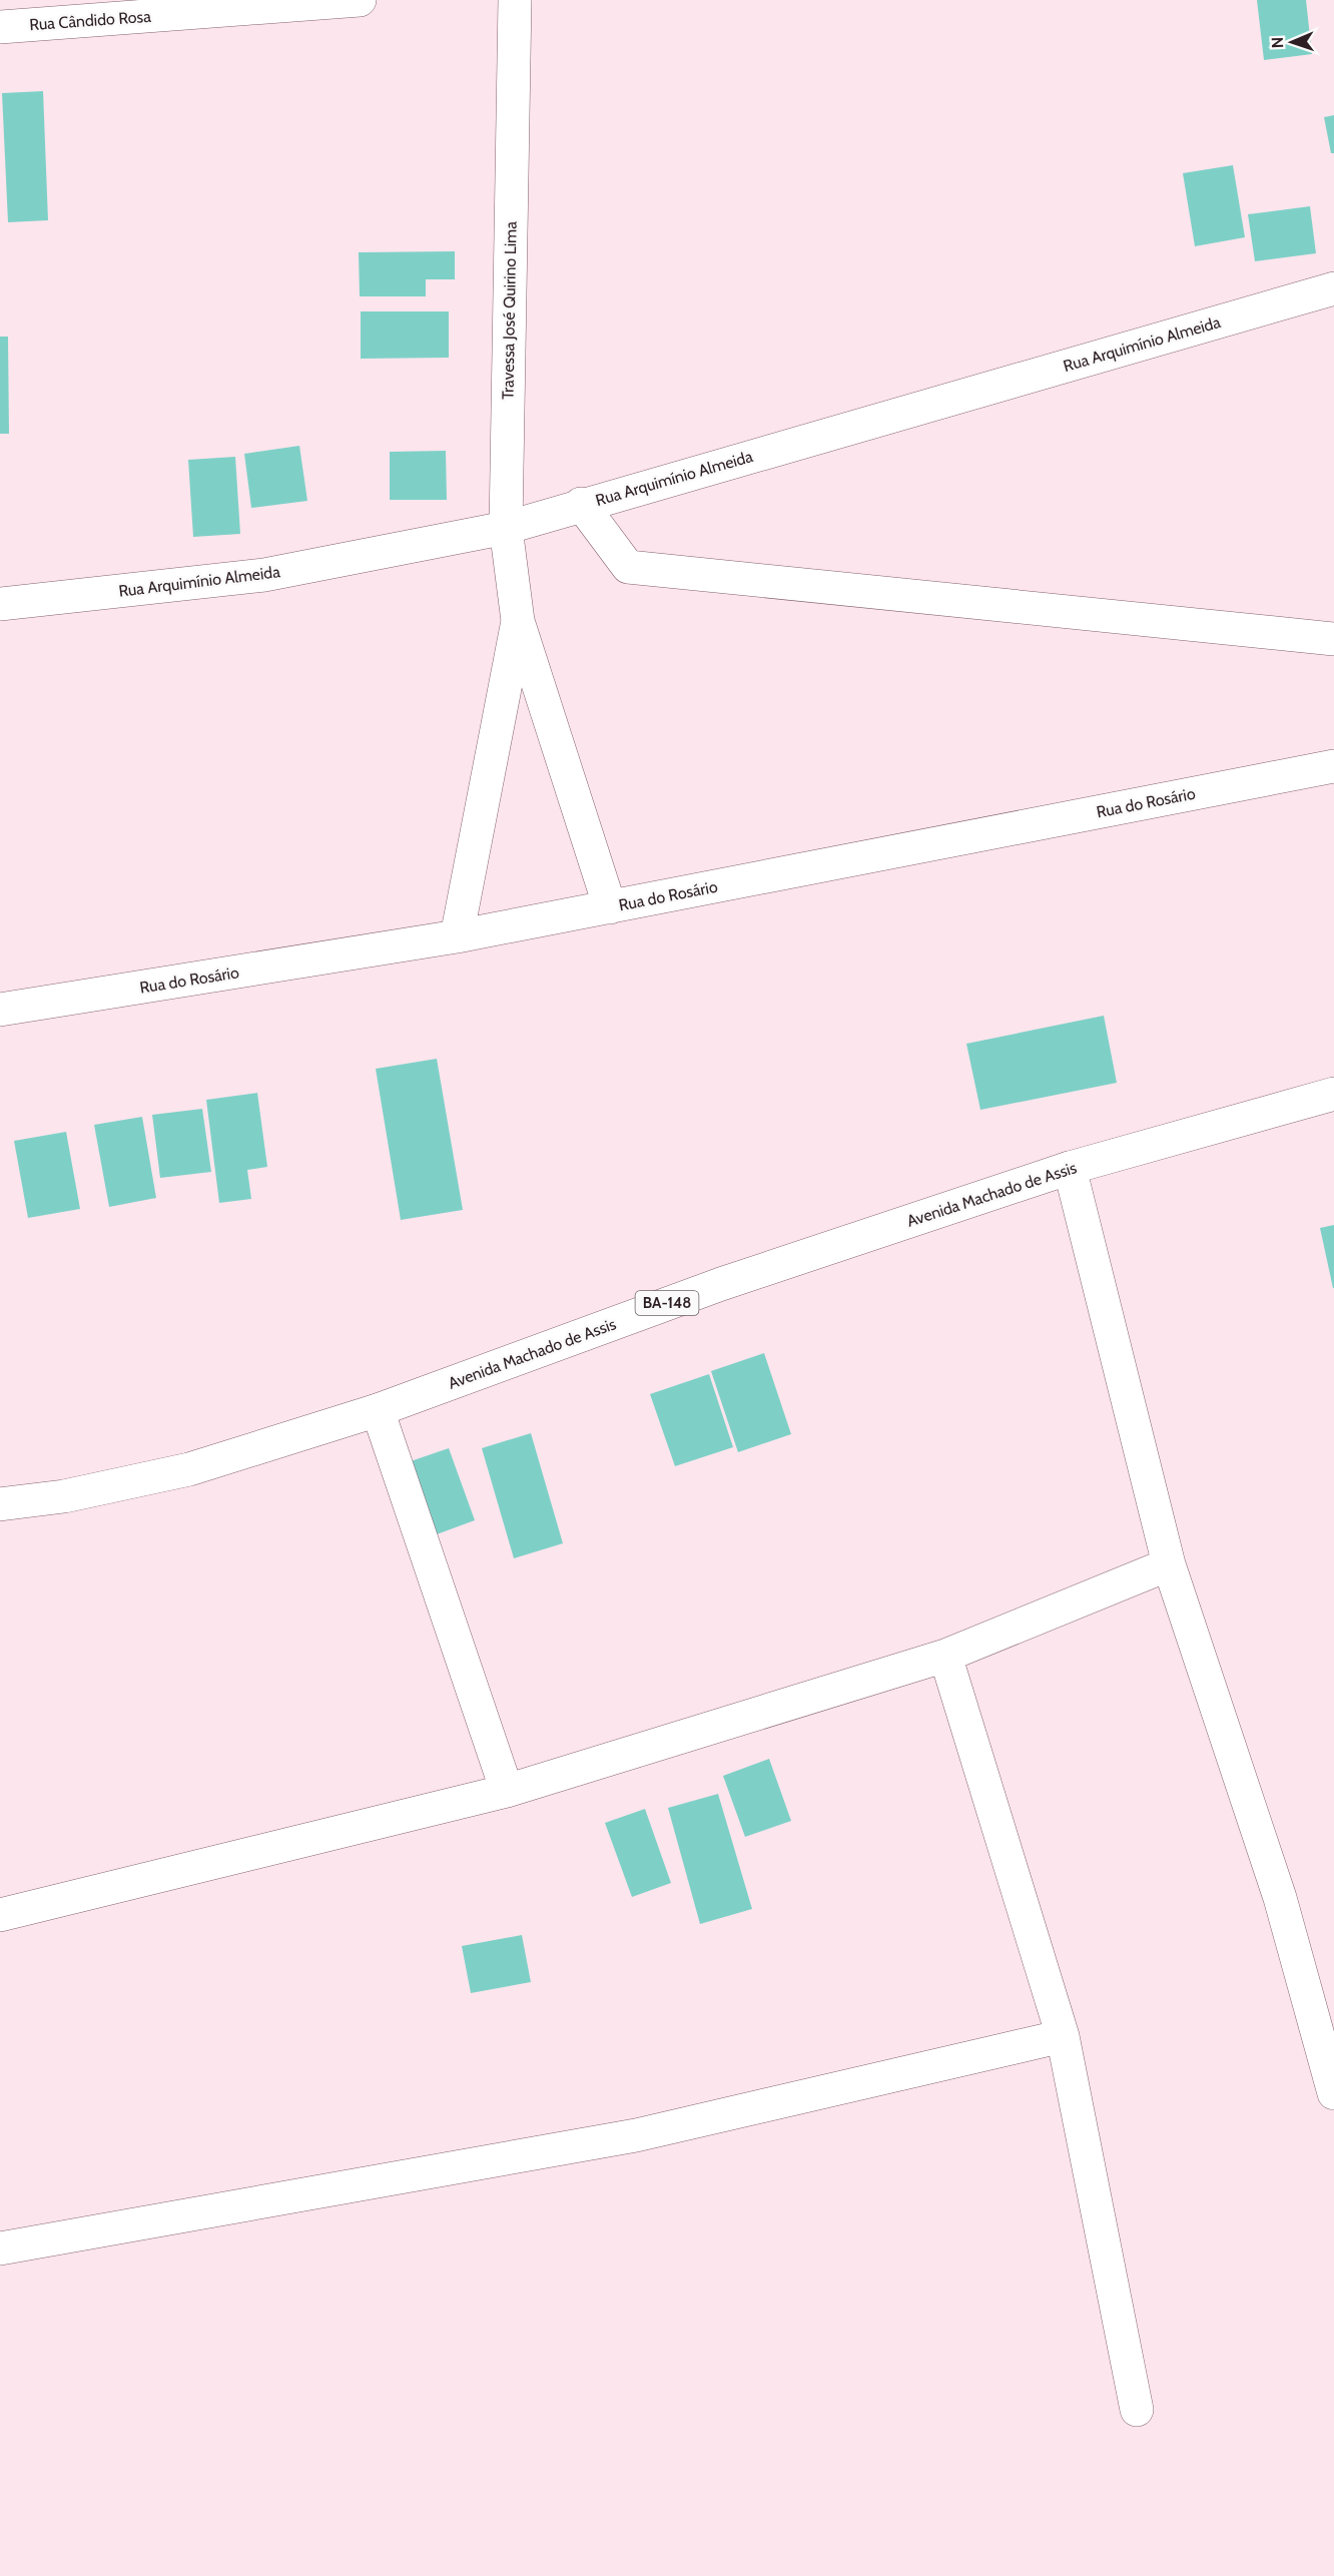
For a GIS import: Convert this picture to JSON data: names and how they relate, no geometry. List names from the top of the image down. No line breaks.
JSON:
{"streets":{"street":["Rua Cândido Rosa","Travessa José Quirino Lima","Rua Arquimínio Almeida","Rua do Rosário","Avenida Machado de Assis","BA-148"]},"crossings":[["Travessa José Quirino Lima","Rua Arquimínio Almeida"]],"north":"left"}
